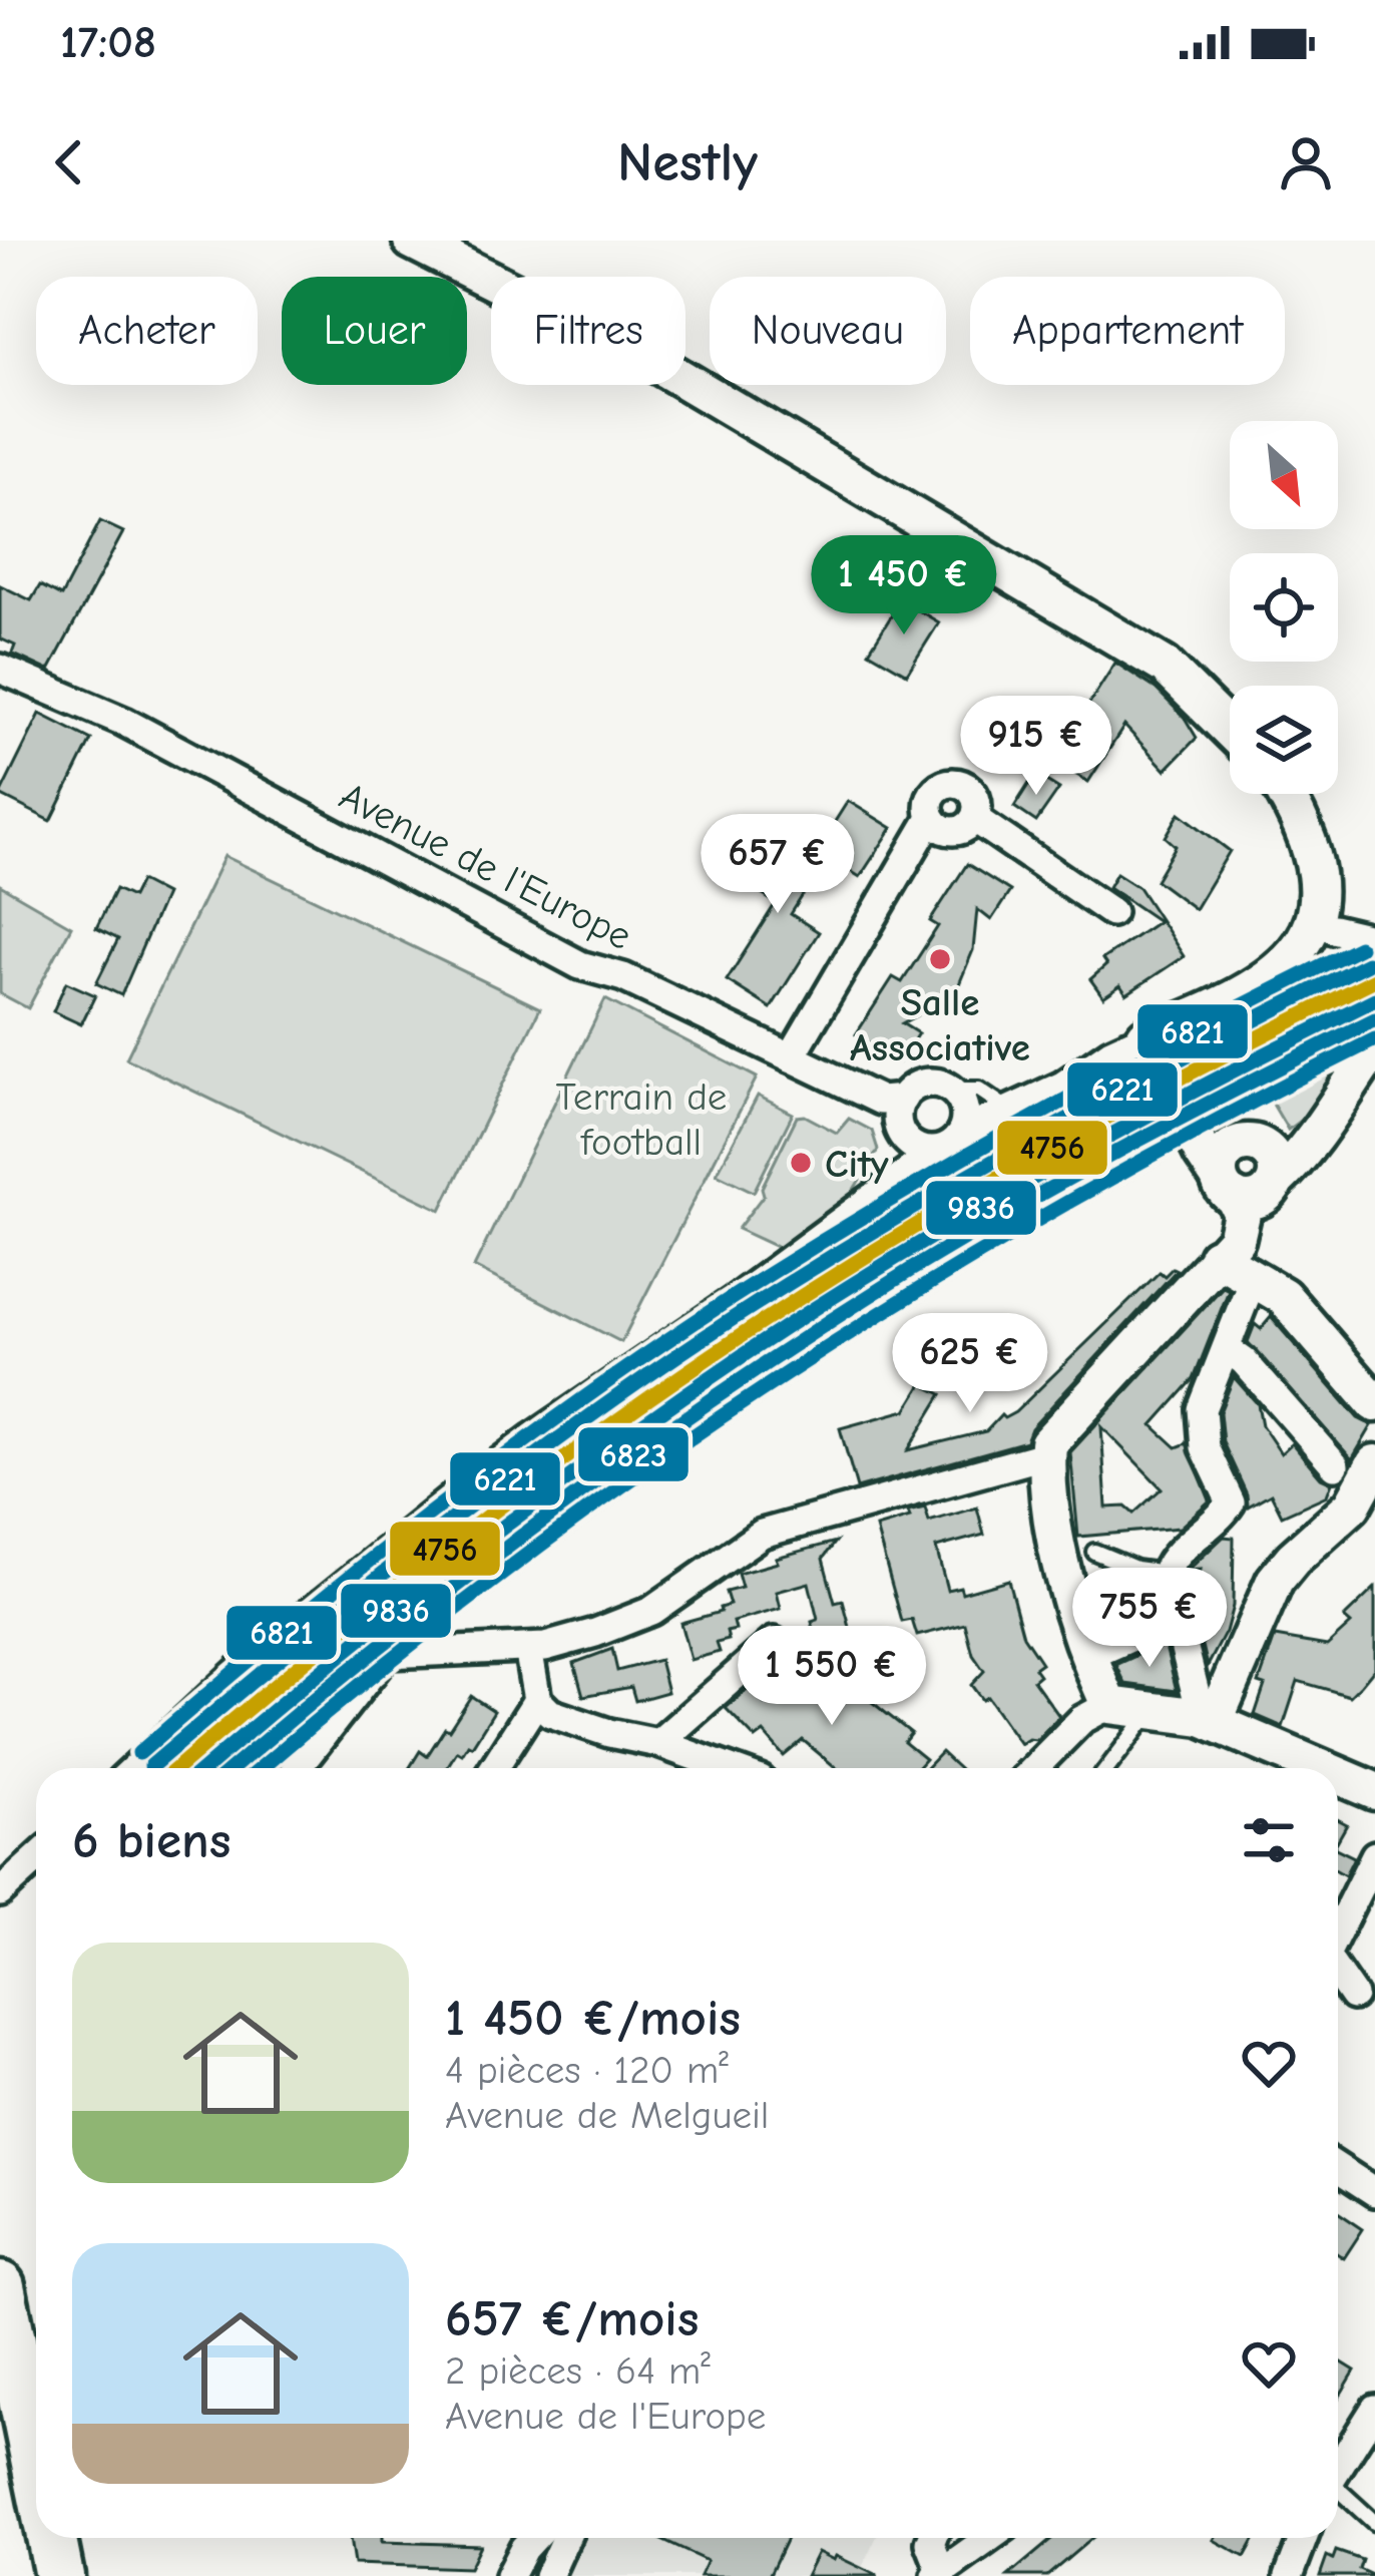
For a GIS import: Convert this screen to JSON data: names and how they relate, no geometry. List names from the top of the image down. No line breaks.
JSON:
{"streets":{"street":["Avenue de l'Europe"]},"parks":["Terrain de football"],"places":["Salle Associative","City"],"lines":["transit line 6821","transit line 6221","transit line 4756","transit line 9836","transit line 6823"],"north":"bottom right","page":{"status":"17:08","header":"Nestly","chip":["Acheter","Louer","Filtres","Nouveau","Appartement"],"price":["1 450 €","915 €","657 €","625 €","755 €","1 550 €"],"heading":"6 biens","list":[{"name":"1 450 €/mois","note":"4 pièces · 120 m² · Avenue de Melgueil"},{"name":"657 €/mois","note":"2 pièces · 64 m² · Avenue de l'Europe"}]}}
